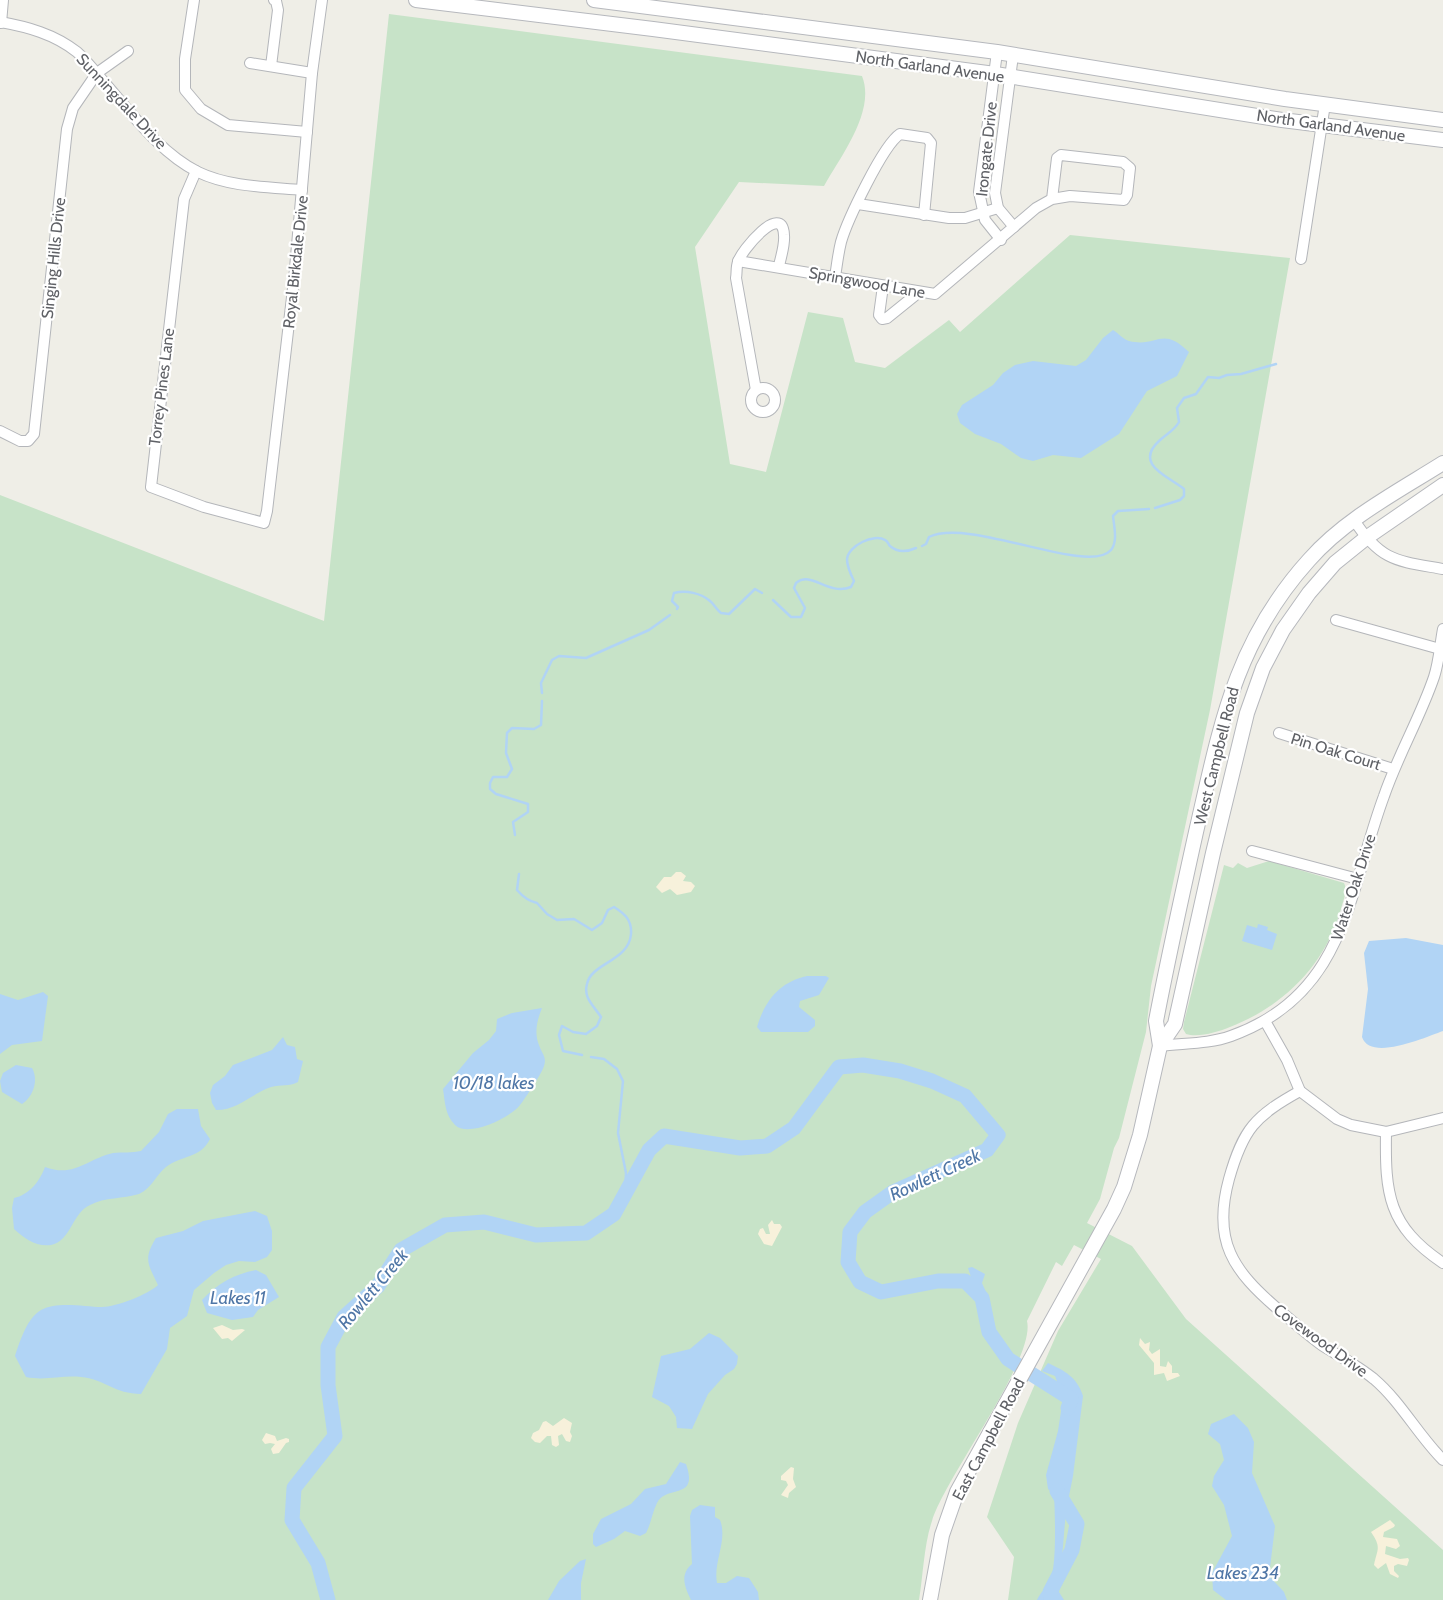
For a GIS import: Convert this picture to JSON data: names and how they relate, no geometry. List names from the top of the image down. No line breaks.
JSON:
{"streets":{"main road":["North Garland Avenue","West Campbell Road","East Campbell Road"],"street":["Sunningdale Drive","Irongate Drive","Singing Hills Drive","Royal Birkdale Drive","Springwood Lane","Torrey Pines Lane","Pin Oak Court","Water Oak Drive","Covewood Drive"]},"crossings":[["North Garland Avenue","Irongate Drive"],["Sunningdale Drive","Singing Hills Drive"],["Sunningdale Drive","Royal Birkdale Drive"],["Sunningdale Drive","Torrey Pines Lane"],["Irongate Drive","Springwood Lane"],["Royal Birkdale Drive","Torrey Pines Lane"],["Pin Oak Court","Water Oak Drive"],["West Campbell Road","Water Oak Drive"],["West Campbell Road","East Campbell Road"]],"water":["10/18 lakes","Rowlett Creek","Lakes 11","Lakes 234"]}
